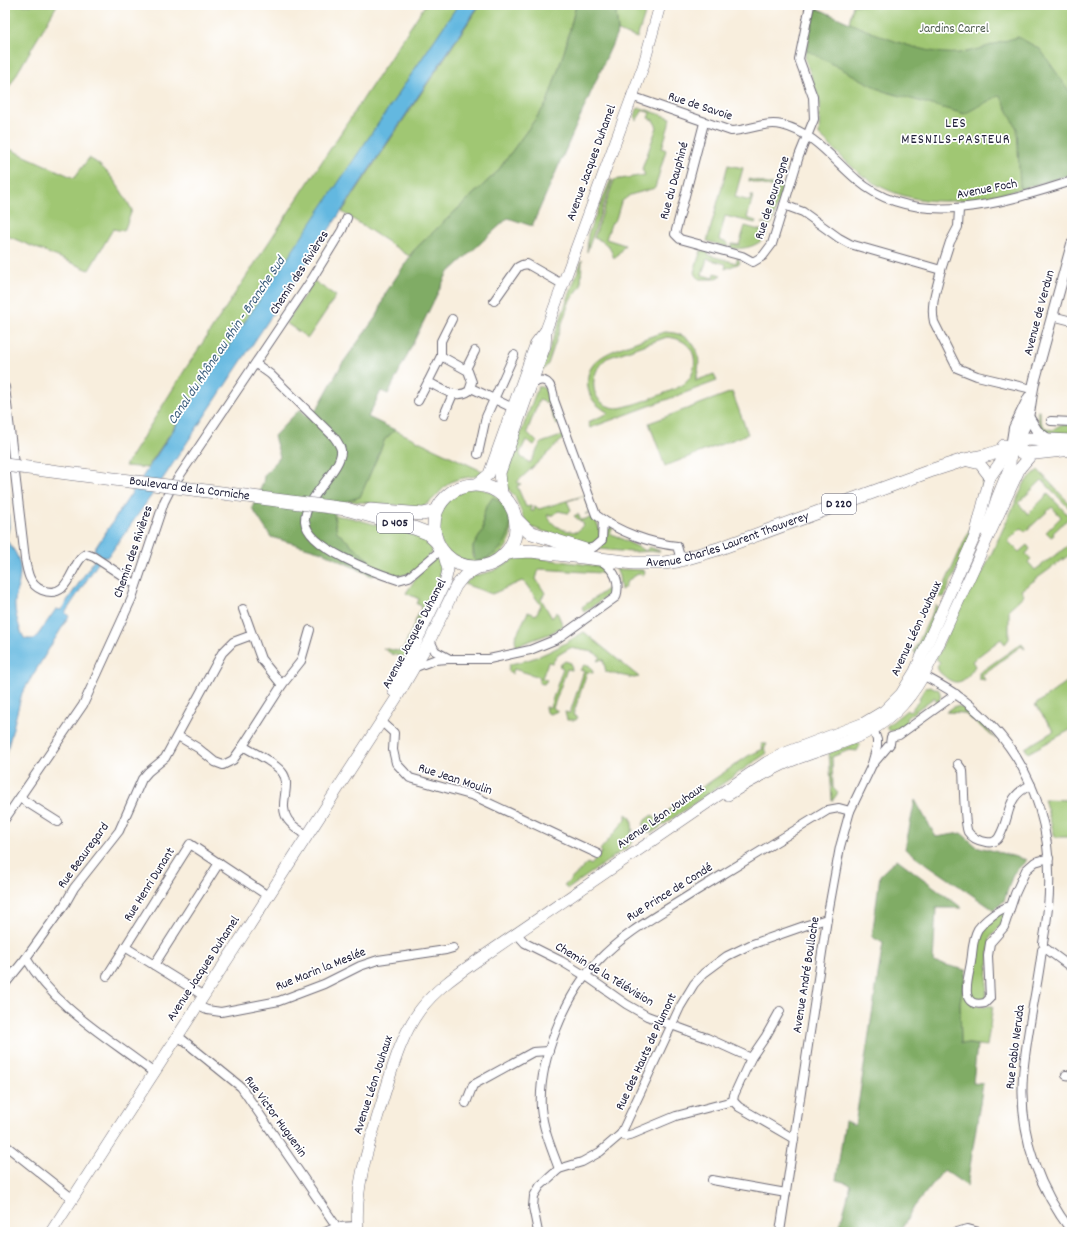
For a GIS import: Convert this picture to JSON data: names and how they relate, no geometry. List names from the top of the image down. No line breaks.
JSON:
{"streets":{"main road":["Avenue Jacques Duhamel","Boulevard de la Corniche","D 220","D 405","Avenue Charles Laurent Thouverey","Avenue Léon Jouhaux"],"street":["Rue de Savoie","Rue du Dauphiné","Avenue Foch","Rue de Bourgogne","Chemin des Rivières","Avenue de Verdun","Rue Jean Moulin","Rue Beauregard","Rue Henri Dunant","Rue Prince de Condé","Rue Marin la Meslée","Chemin de la Télévision","Avenue André Boulloche","Rue Pablo Neruda","Rue des Hauts de Plumont","Rue Victor Huguenin"]},"crossings":[["Rue de Savoie","Avenue Jacques Duhamel"],["Rue de Savoie","Rue du Dauphiné"],["Rue de Savoie","Avenue Foch"],["Rue de Savoie","Rue de Bourgogne"],["Avenue Jacques Duhamel","Boulevard de la Corniche"],["Avenue Jacques Duhamel","Avenue Charles Laurent Thouverey"],["Avenue Jacques Duhamel","Rue Jean Moulin"],["Avenue Jacques Duhamel","Rue Henri Dunant"],["Avenue Jacques Duhamel","Rue Marin la Meslée"],["Avenue Jacques Duhamel","Rue Victor Huguenin"],["Rue du Dauphiné","Rue de Bourgogne"],["Avenue Foch","Rue de Bourgogne"],["Avenue de Verdun","D 220"],["Avenue de Verdun","Avenue Charles Laurent Thouverey"],["Avenue de Verdun","Avenue Léon Jouhaux"],["Boulevard de la Corniche","Avenue Charles Laurent Thouverey"],["D 220","Avenue Charles Laurent Thouverey"],["D 220","Avenue Léon Jouhaux"],["Avenue Charles Laurent Thouverey","Avenue Léon Jouhaux"],["Avenue Léon Jouhaux","Chemin de la Télévision"],["Avenue Léon Jouhaux","Rue Pablo Neruda"],["Rue Prince de Condé","Chemin de la Télévision"],["Rue Prince de Condé","Avenue André Boulloche"],["Rue Prince de Condé","Rue des Hauts de Plumont"],["Chemin de la Télévision","Rue des Hauts de Plumont"],["Avenue André Boulloche","Rue des Hauts de Plumont"]],"districts":["LES MESNILS-PASTEUR"],"water":["Canal du Rhône au Rhin - Branche Sud"],"parks":["Jardins Carrel"]}
